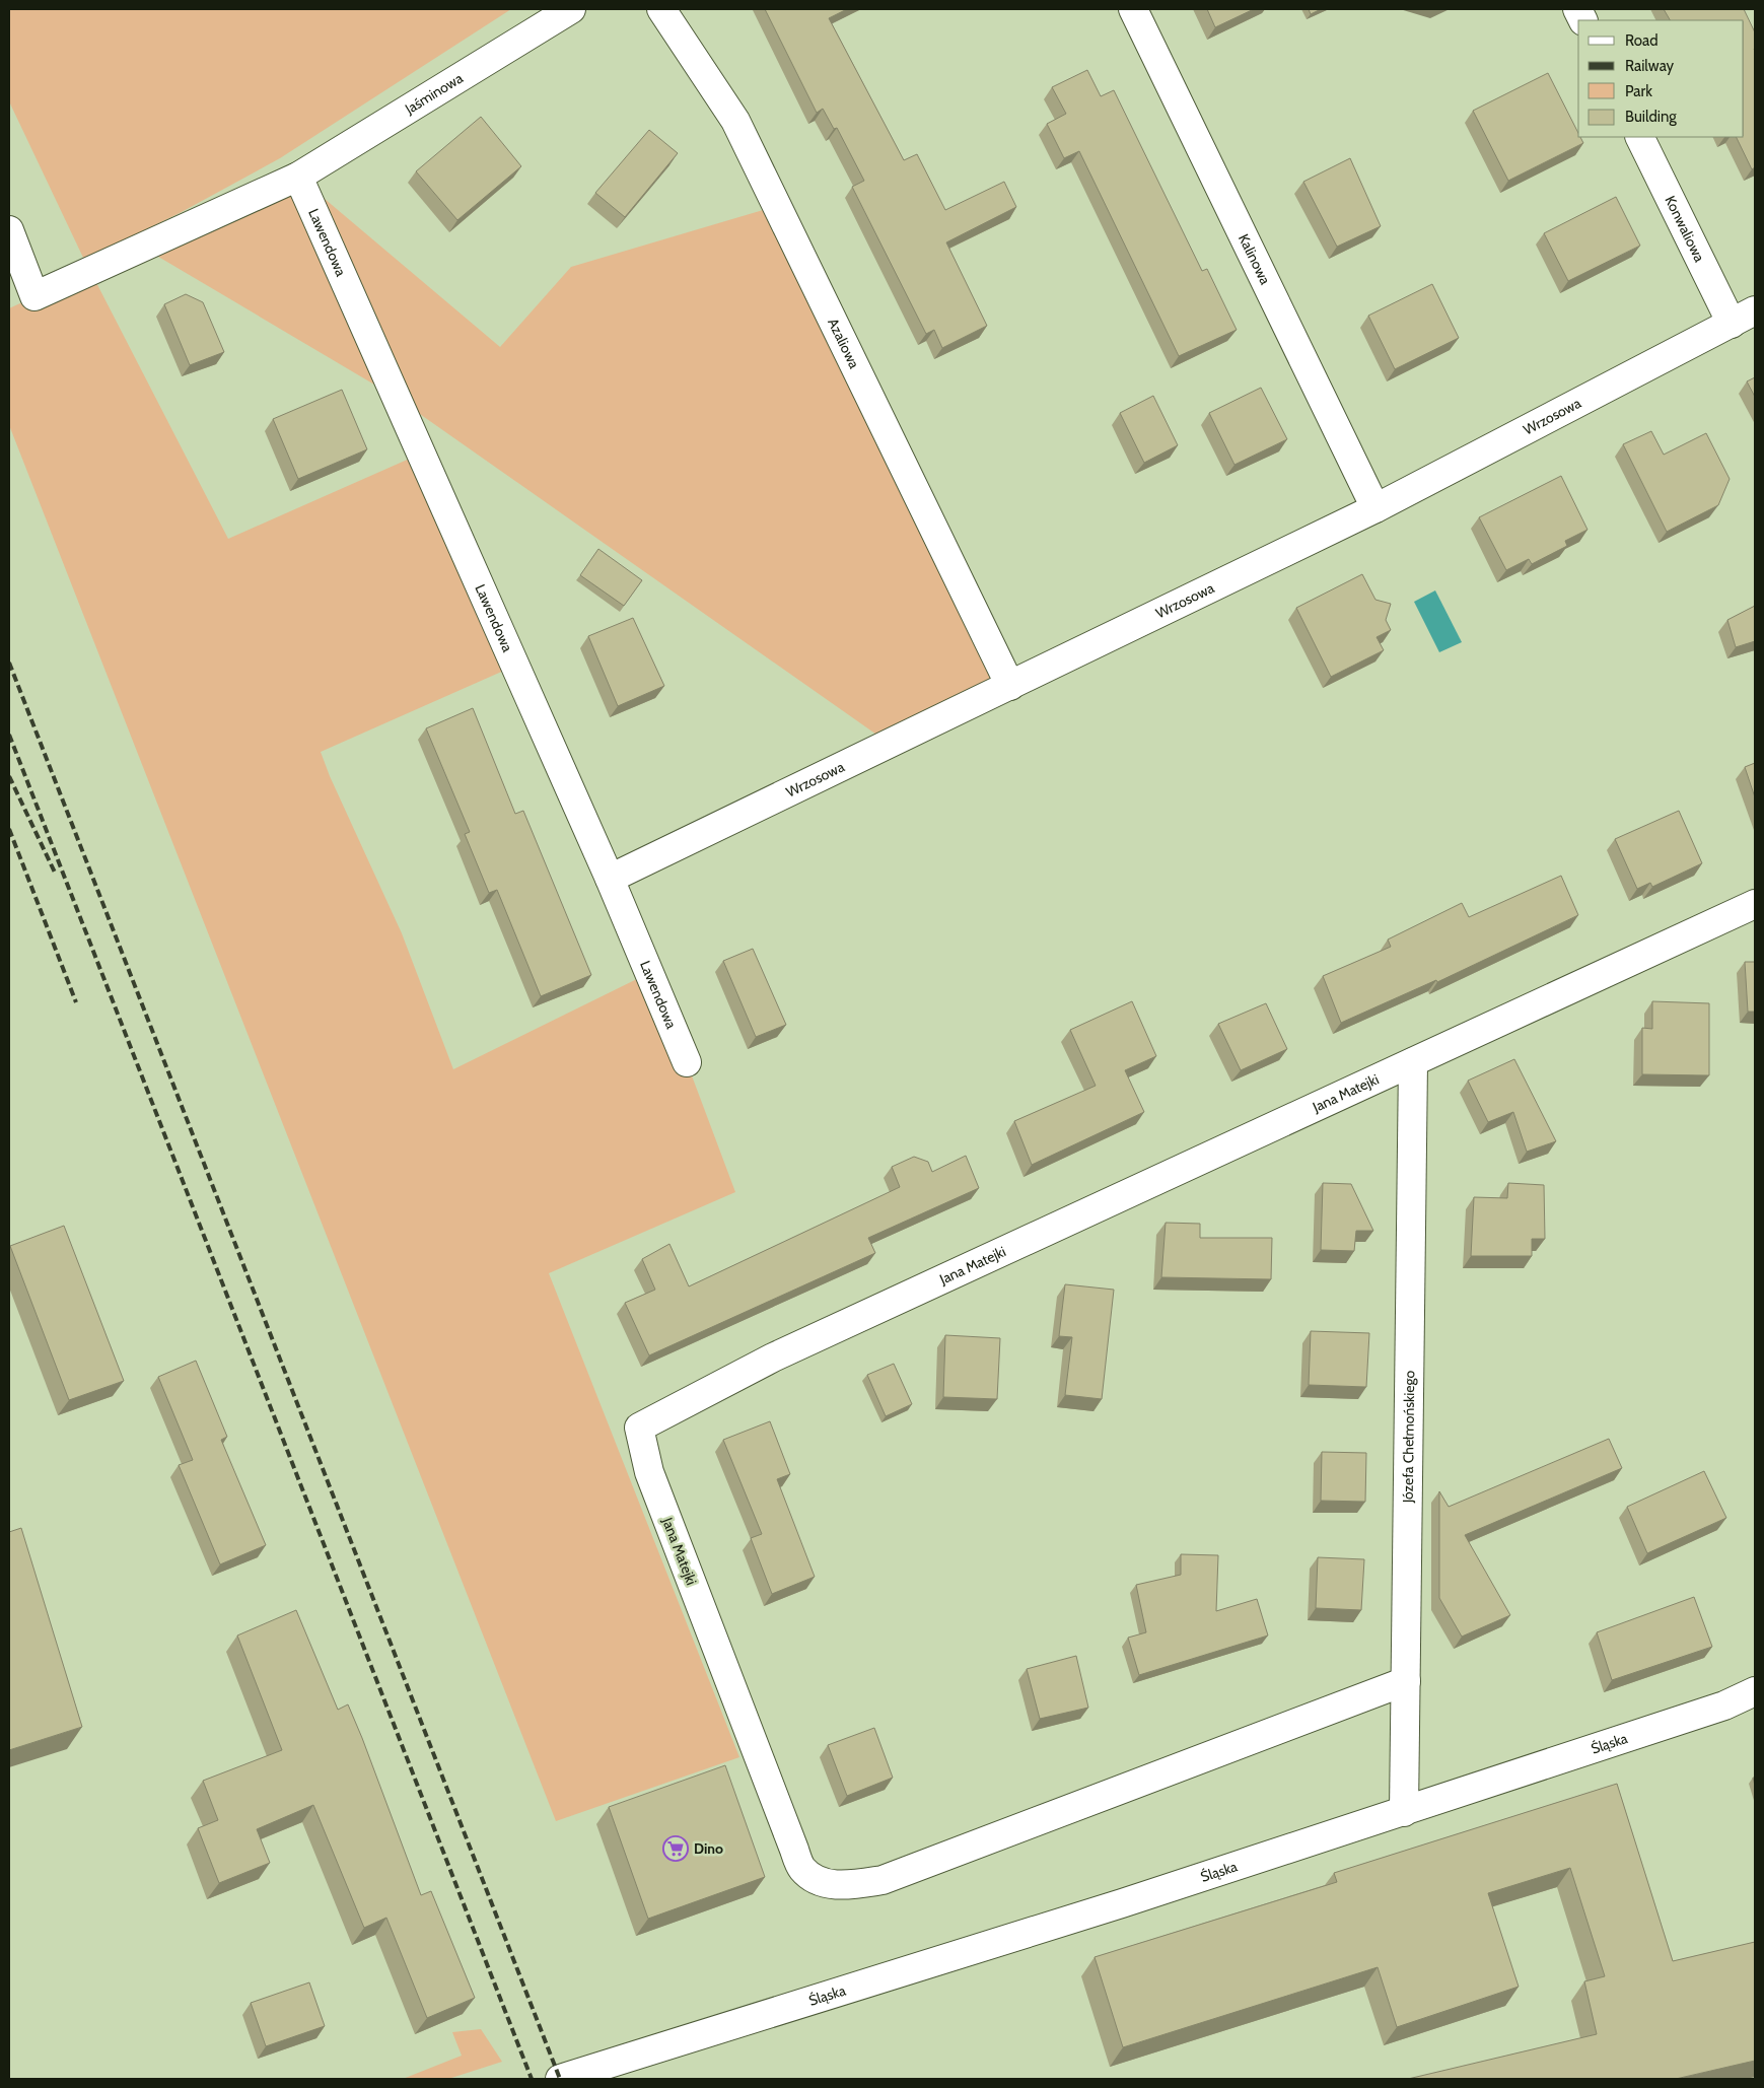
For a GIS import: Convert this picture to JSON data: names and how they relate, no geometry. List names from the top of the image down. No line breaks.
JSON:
{"streets":{"street":["Jaśminowa","Konwaliowa","Lawendowa","Kalinowa","Azaliowa","Wrzosowa","Jana Matejki","Józefa Chełmońskiego","Śląska"]},"crossings":[["Jaśminowa","Lawendowa"],["Konwaliowa","Wrzosowa"],["Lawendowa","Wrzosowa"],["Kalinowa","Wrzosowa"],["Azaliowa","Wrzosowa"],["Jana Matejki","Józefa Chełmońskiego"],["Józefa Chełmońskiego","Śląska"]],"places":{"supermarket":["Dino"]},"legend":["Road","Railway","Park","Building"]}
